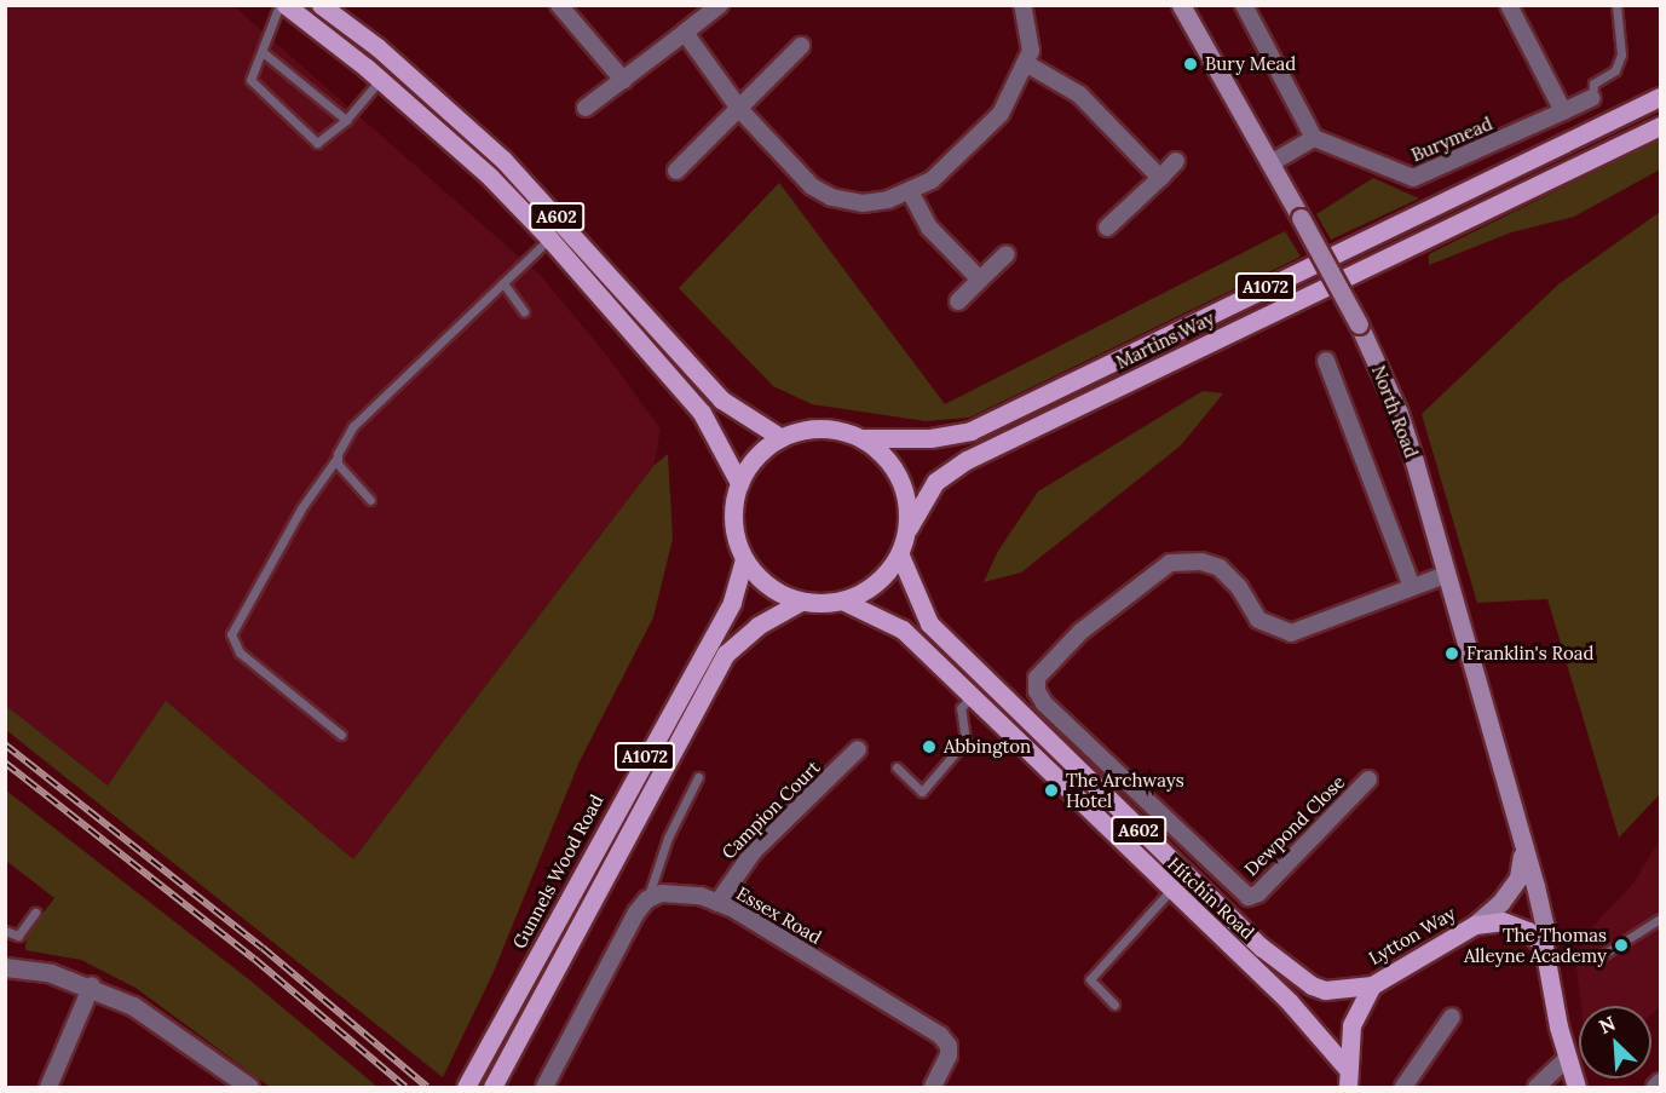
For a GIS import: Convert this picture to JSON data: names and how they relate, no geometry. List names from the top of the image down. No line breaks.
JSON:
{"streets":{"main road":["A602","A1072","Martins Way","North Road","Gunnels Wood Road","Hitchin Road","Lytton Way"],"street":["Burymead","Campion Court","Dewpond Close","Essex Road"]},"crossings":[["A602","A1072"],["A602","Martins Way"],["A602","Gunnels Wood Road"],["A602","Hitchin Road"],["A1072","Martins Way"],["A1072","Gunnels Wood Road"],["A1072","Hitchin Road"],["Martins Way","Gunnels Wood Road"],["Martins Way","Hitchin Road"],["North Road","Lytton Way"],["Campion Court","Essex Road"],["Gunnels Wood Road","Hitchin Road"],["Hitchin Road","Lytton Way"]],"places":["Bury Mead","Franklin's Road","Abbington","The Archways Hotel","The Thomas Alleyne Academy"],"north":"top left"}
